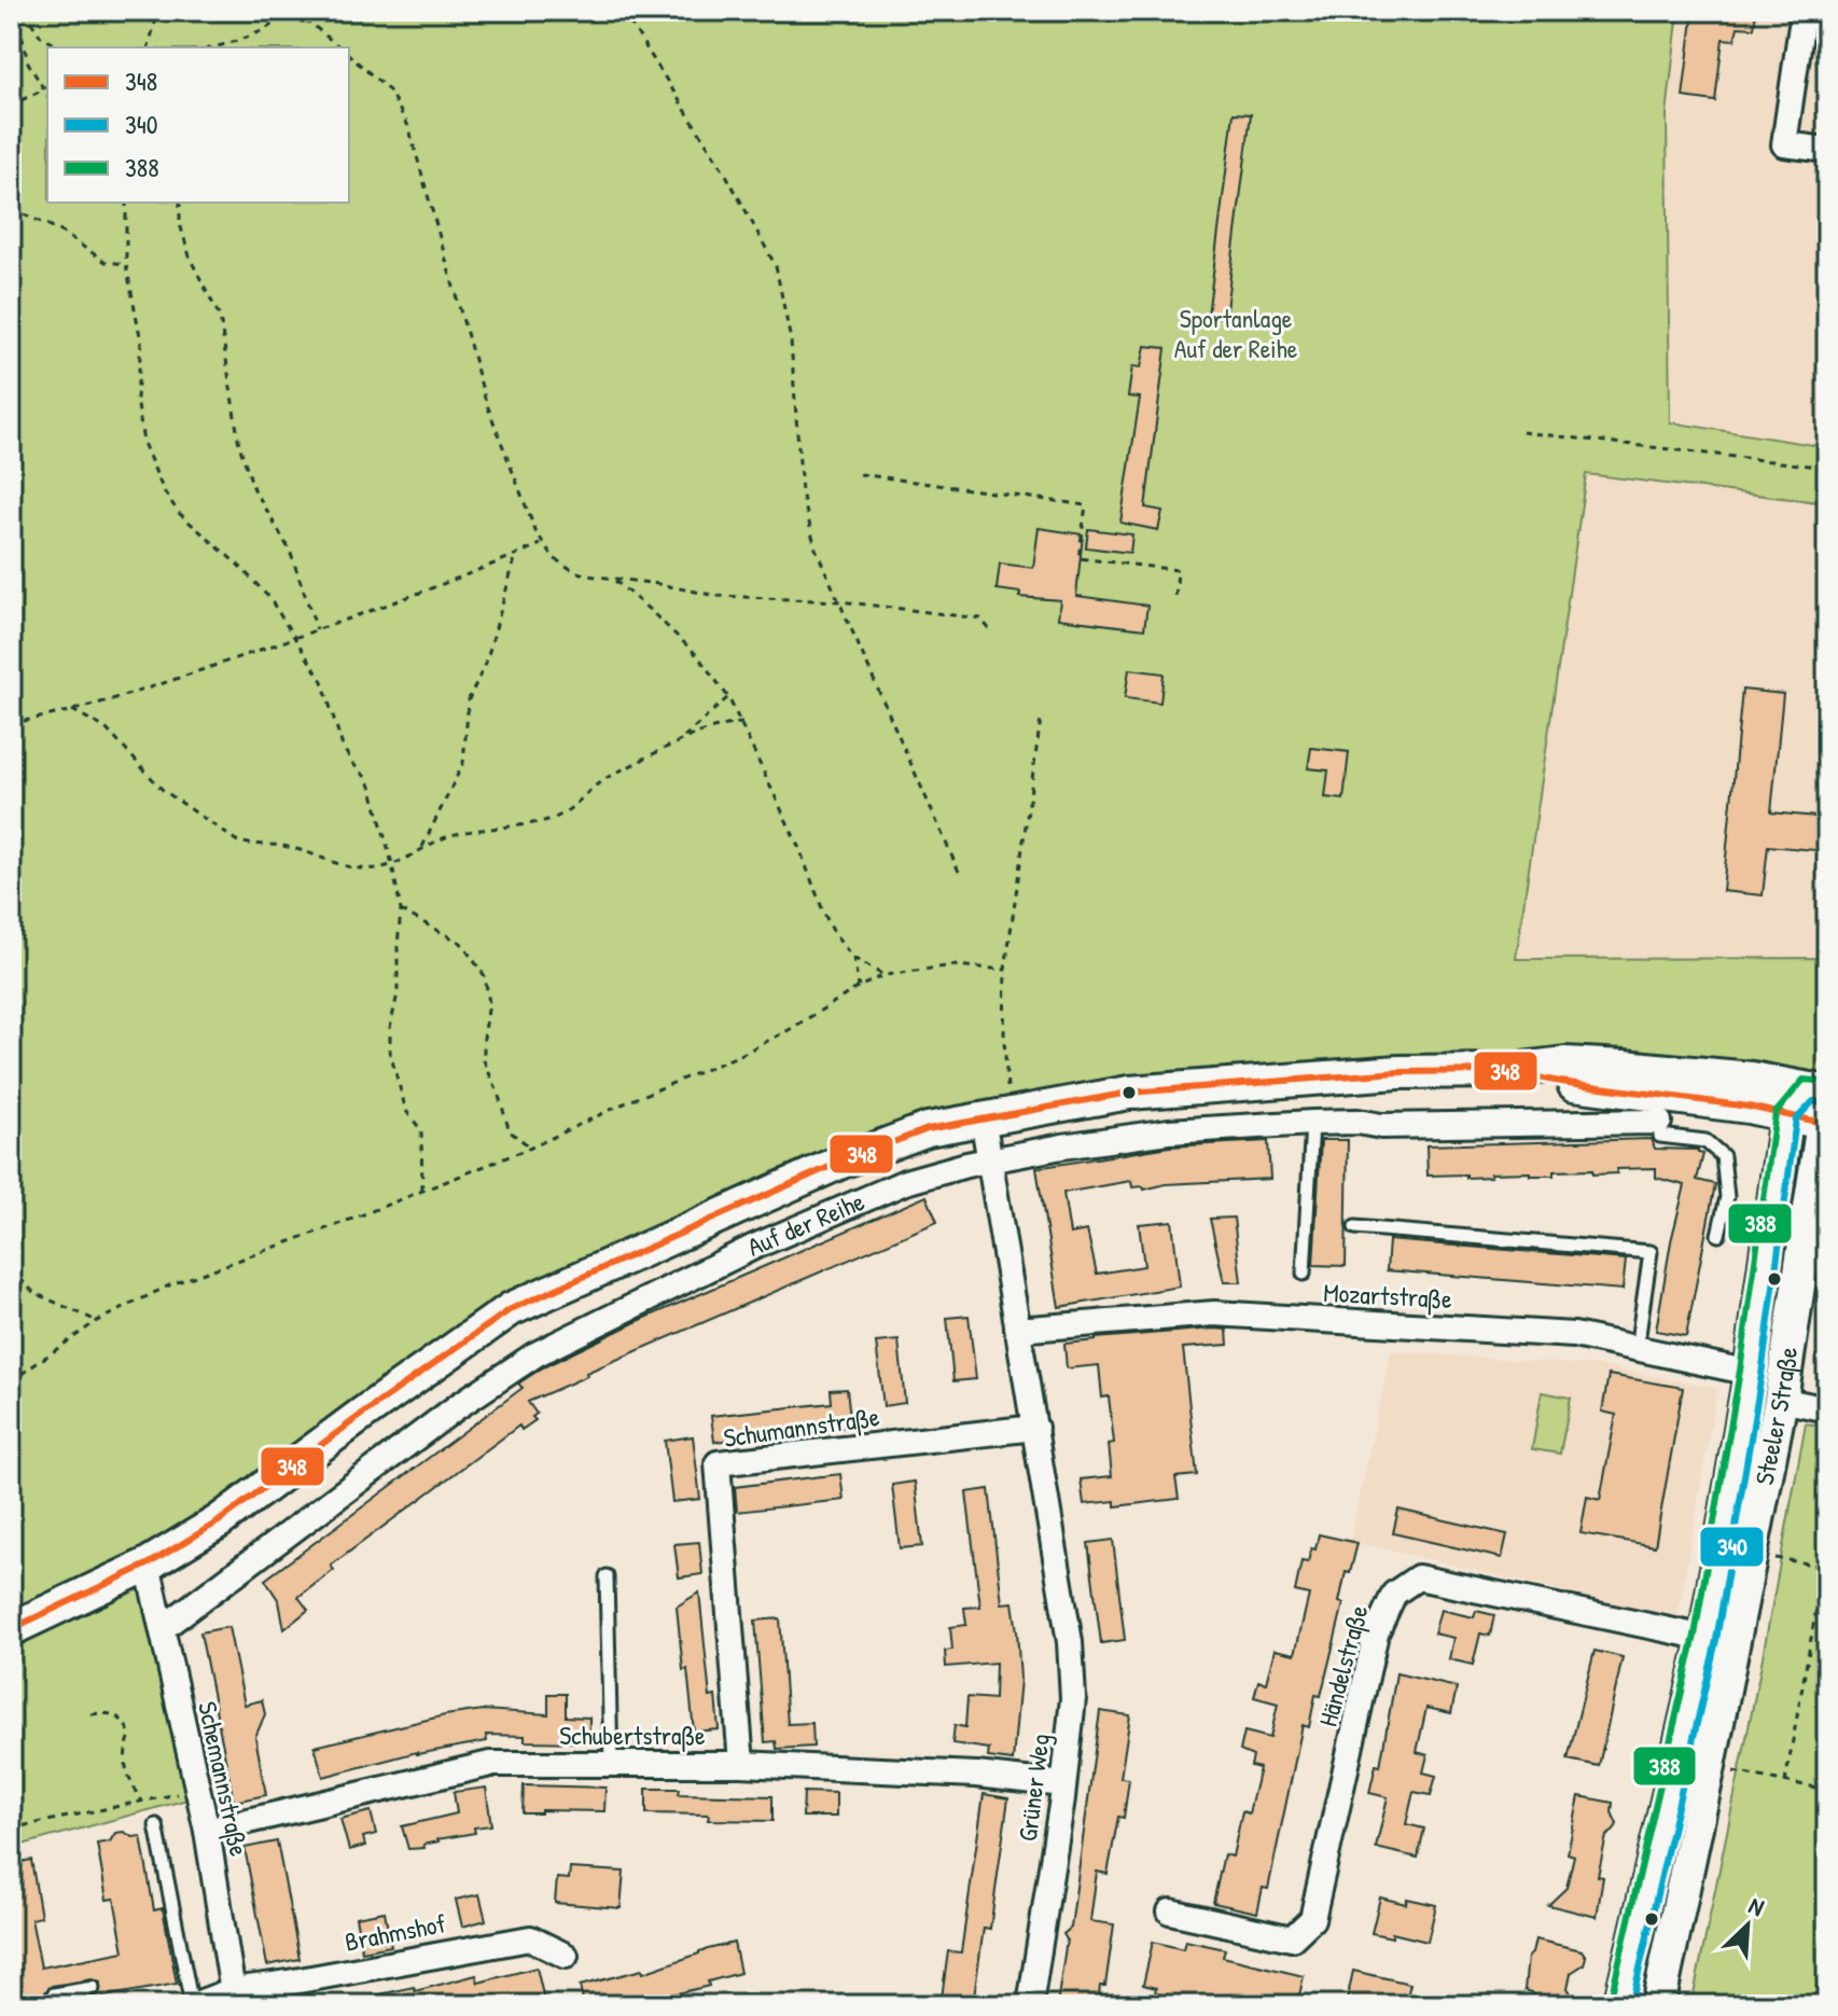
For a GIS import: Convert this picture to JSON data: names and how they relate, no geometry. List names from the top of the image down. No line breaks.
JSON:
{"streets":{"main road":["Auf der Reihe","Steeler Straße"],"street":["Mozartstraße","Schumannstraße","Händelstraße","Schubertstraße","Schemannstraße","Grüner Weg","Brahmshof"]},"crossings":[["Auf der Reihe","Steeler Straße"],["Auf der Reihe","Schemannstraße"],["Auf der Reihe","Grüner Weg"],["Mozartstraße","Steeler Straße"],["Mozartstraße","Grüner Weg"],["Steeler Straße","Händelstraße"],["Schumannstraße","Schubertstraße"],["Schumannstraße","Grüner Weg"],["Schubertstraße","Schemannstraße"],["Schubertstraße","Grüner Weg"],["Schemannstraße","Brahmshof"]],"parks":["Sportanlage Auf der Reihe"],"lines":["transit line 348","transit line 388","transit line 340"],"legend":["348","340","388"],"north":"top right"}
